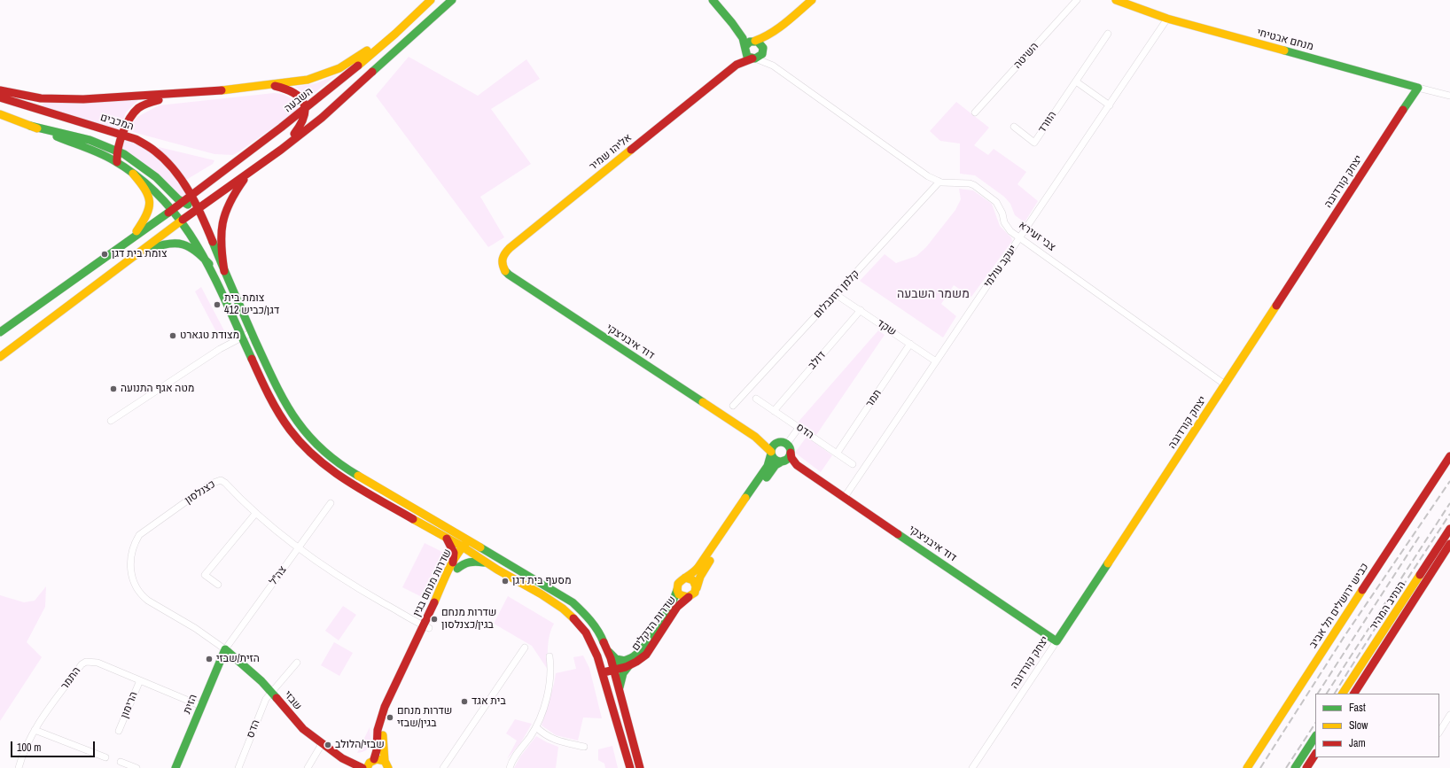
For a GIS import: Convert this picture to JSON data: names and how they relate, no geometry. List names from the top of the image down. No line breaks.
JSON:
{"streets":{"main road":["מנחם אבטיחי","השבעה","המכבים","אליהו שמיר","יצחק קורדובה","דוד איבניצקי","שדרות מנחם בגין","כביש ירושלים תל אביב","הנתיב המהיר","שדרות הדקלים","שבזי","הזית"],"street":["השיטה","הוורד","צבי זעירא","יעקב עולמי","קלמן רוזנבלום","שקד","דולב","תמר","הדס","כצנלסון","צה\"ל","התמר","הרימון"]},"crossings":[["מנחם אבטיחי","יצחק קורדובה"],["מנחם אבטיחי","יעקב עולמי"],["השבעה","המכבים"],["אליהו שמיר","צבי זעירא"],["אליהו שמיר","דוד איבניצקי"],["יצחק קורדובה","צבי זעירא"],["יצחק קורדובה","דוד איבניצקי"],["צבי זעירא","יעקב עולמי"],["צבי זעירא","קלמן רוזנבלום"],["יעקב עולמי","שקד"],["יעקב עולמי","דוד איבניצקי"],["קלמן רוזנבלום","שקד"],["שקד","דולב"],["שקד","תמר"],["דולב","הדס"],["תמר","הדס"],["הדס","שבזי"],["כצנלסון","צה\"ל"],["כצנלסון","שדרות מנחם בגין"],["כצנלסון","שבזי"],["כצנלסון","הזית"],["צה\"ל","שבזי"],["צה\"ל","הזית"],["התמר","הזית"],["התמר","הרימון"],["שבזי","הזית"]],"districts":["משמר השבעה"],"places":["צומת בית דגן","צומת בית דגן/כביש 412","מצודת טגארט","מטה אגף התנועה","מסעף בית דגן","שדרות מנחם בגין/כצנלסון","הזית/שבזי","בית אגד","שדרות מנחם בגין/שבזי","שבזי/הלולב"],"legend":["Fast","Slow","Jam"],"scale_bar":"100 m"}
